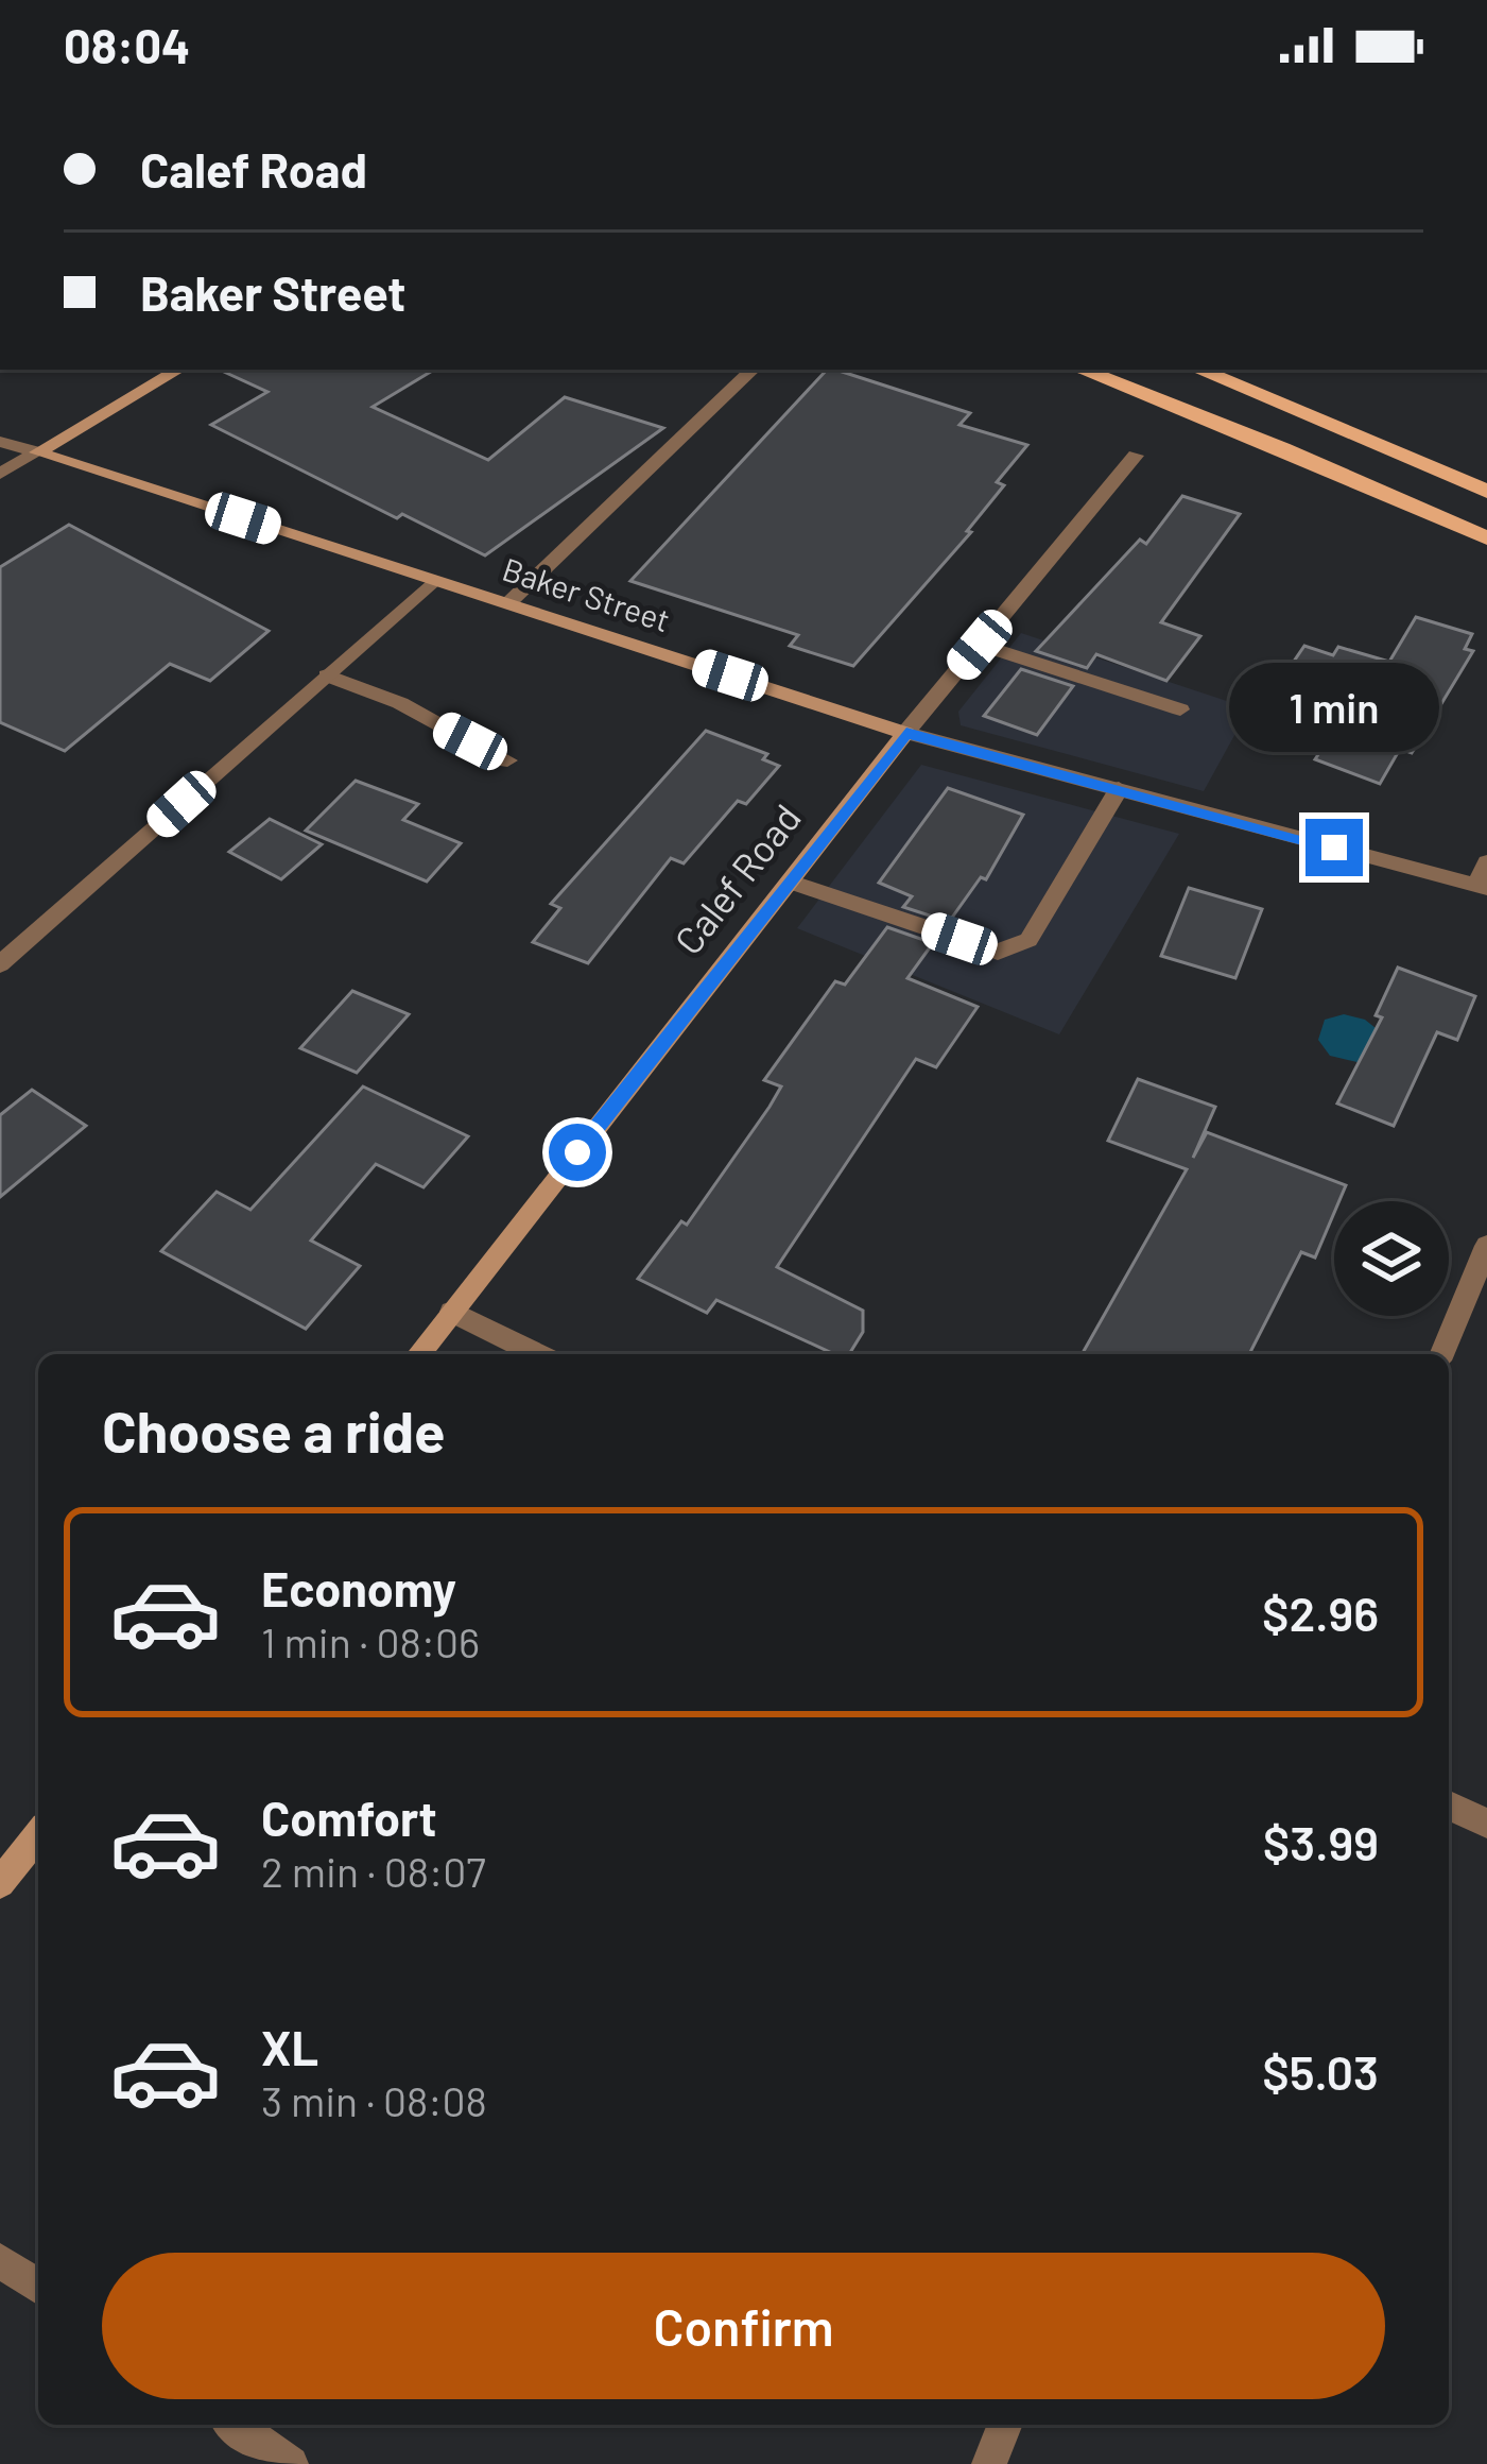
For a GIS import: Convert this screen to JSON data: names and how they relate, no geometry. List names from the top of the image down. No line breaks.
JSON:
{"streets":{"main road":["Baker Street","Calef Road"]},"crossings":[["Baker Street","Calef Road"]],"page":{"status":"08:04","banner":["Calef Road","Baker Street"],"bubble":"1 min","heading":"Choose a ride","list":[{"name":"Economy","note":"1 min · 08:06","value":"$2.96"},{"name":"Comfort","note":"2 min · 08:07","value":"$3.99"},{"name":"XL","note":"3 min · 08:08","value":"$5.03"}],"buttons":"Confirm"}}
